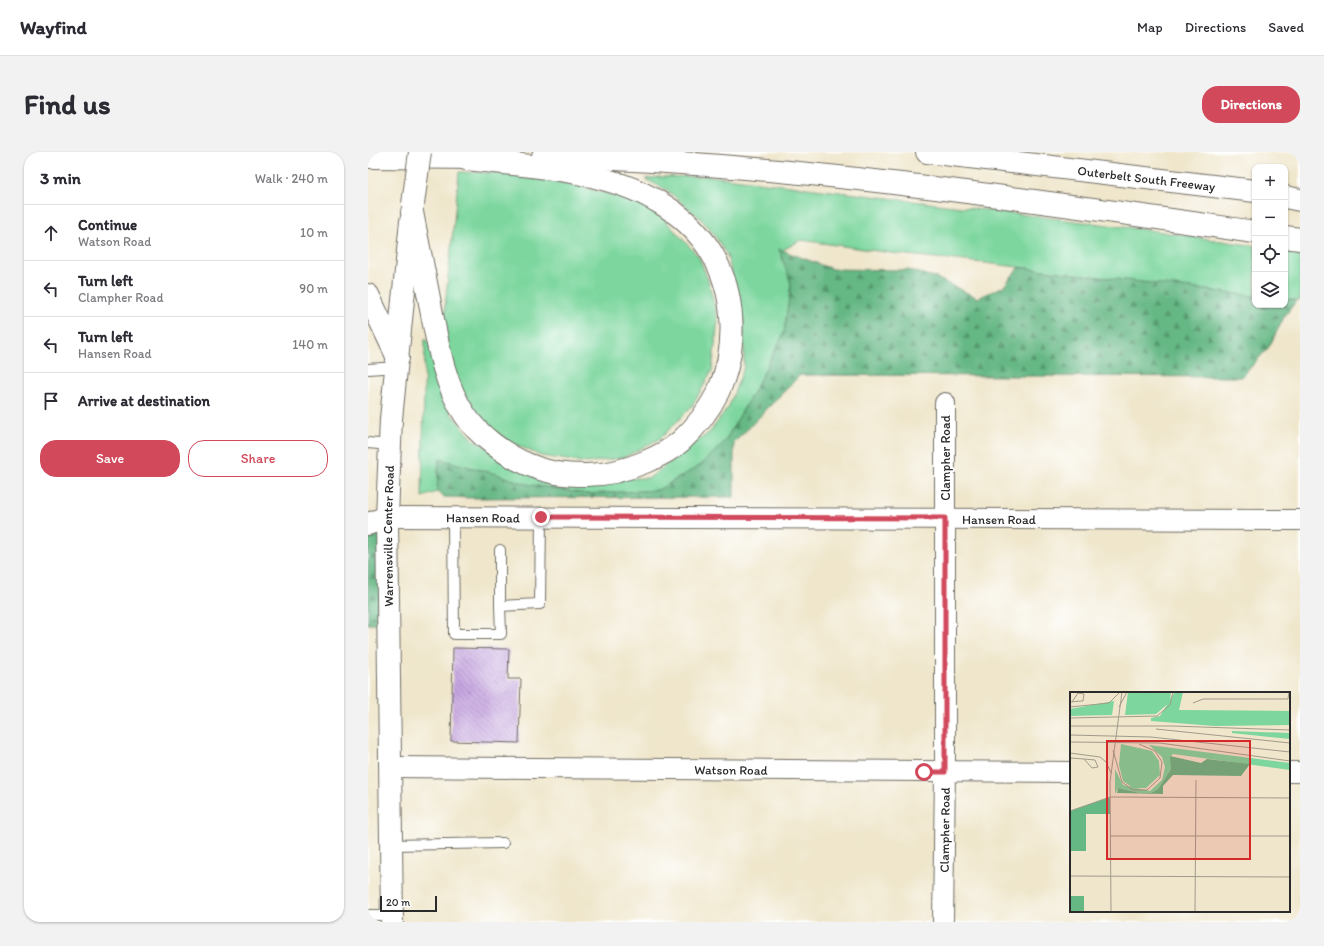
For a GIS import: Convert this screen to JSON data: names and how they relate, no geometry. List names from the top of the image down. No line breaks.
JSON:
{"streets":{"main road":["Outerbelt South Freeway","Warrensville Center Road"],"street":["Clampher Road","Hansen Road","Watson Road"]},"crossings":[["Clampher Road","Hansen Road"],["Clampher Road","Watson Road"],["Hansen Road","Warrensville Center Road"],["Warrensville Center Road","Watson Road"]],"scale_bar":"20 m","page":{"header":"Wayfind","nav":["Map","Directions","Saved"],"buttons":["Directions",["Save","Share"]],"title":"Find us","heading":["3 min","Walk · 240 m"],"map_buttons":["+","−"],"list":[["Continue","Watson Road","10 m"],["Turn left","Clampher Road","90 m"],["Turn left","Hansen Road","140 m"],"Arrive at destination"],"scale":"20 m"}}
